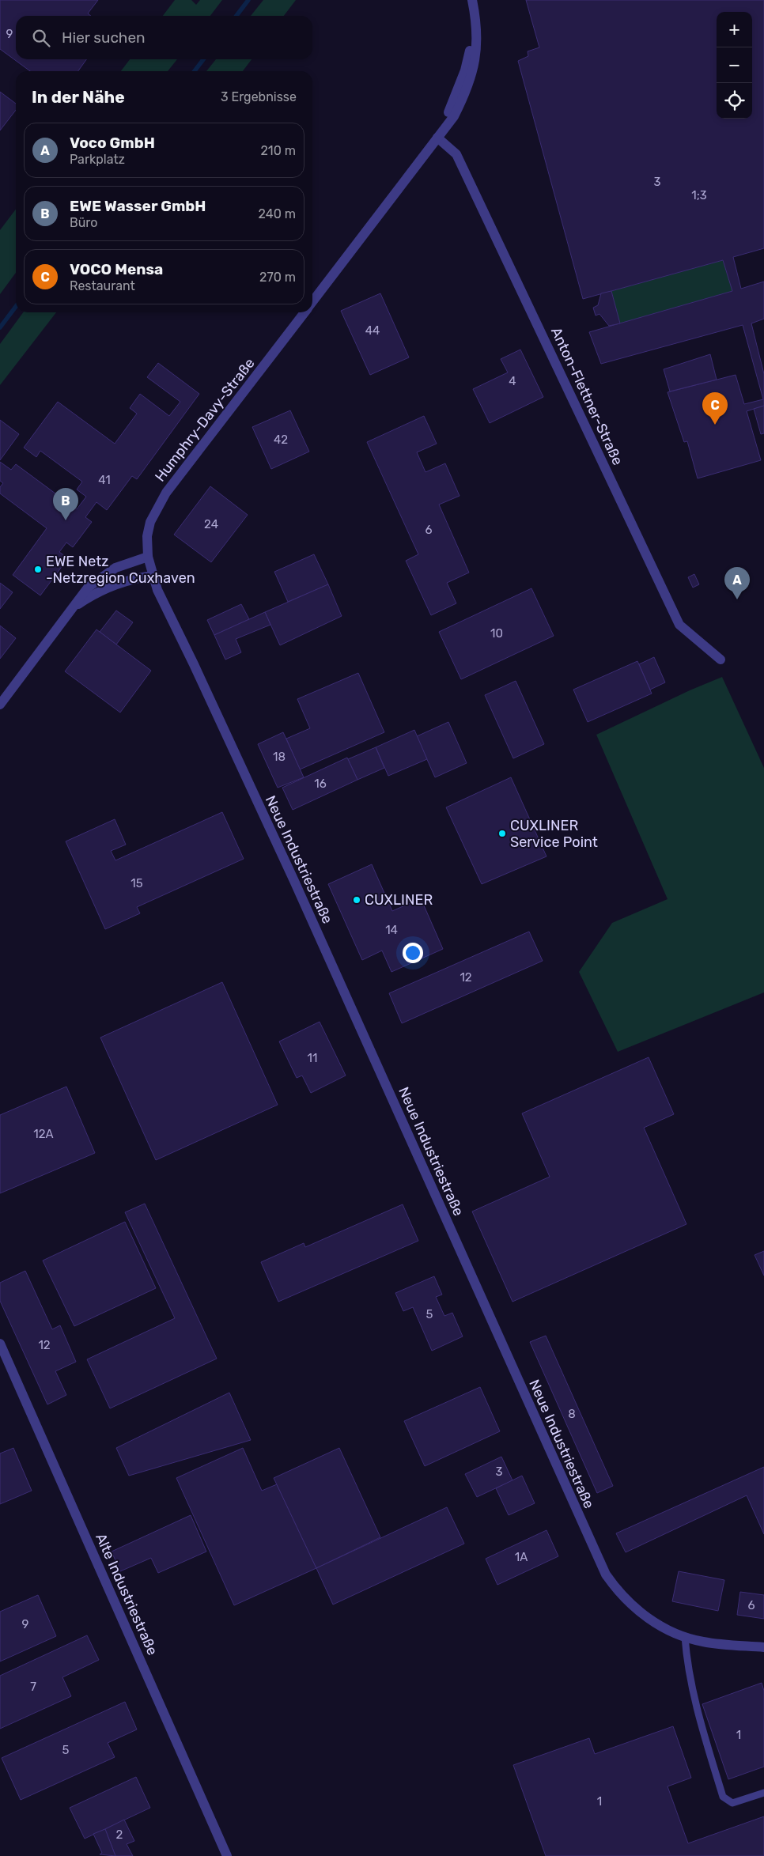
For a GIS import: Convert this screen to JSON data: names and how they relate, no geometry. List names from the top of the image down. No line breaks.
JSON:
{"streets":{"street":["Anton-Flettner-Straße","Humphry-Davy-Straße","Neue Industriestraße","Alte Industriestraße"]},"crossings":[["Anton-Flettner-Straße","Humphry-Davy-Straße"],["Humphry-Davy-Straße","Neue Industriestraße"]],"places":["EWE Netz -Netzregion Cuxhaven","CUXLINER Service Point","CUXLINER"],"house_numbers":["9","3","1;3","44","4","42","41","24","6","10","18","16","15","14","12","11","12A","5","12","8","3","1A","6","9","7","1","5","1","2"],"page":{"map_buttons":["+","−"],"search":"Hier suchen","heading":["In der Nähe","3 Ergebnisse"],"list":[{"mark":"A","name":"Voco GmbH","note":"Parkplatz","value":"210 m"},{"mark":"B","name":"EWE Wasser GmbH","note":"Büro","value":"240 m"},{"mark":"C","name":"VOCO Mensa","note":"Restaurant","value":"270 m"}],"pins":["C","B","A"]}}
